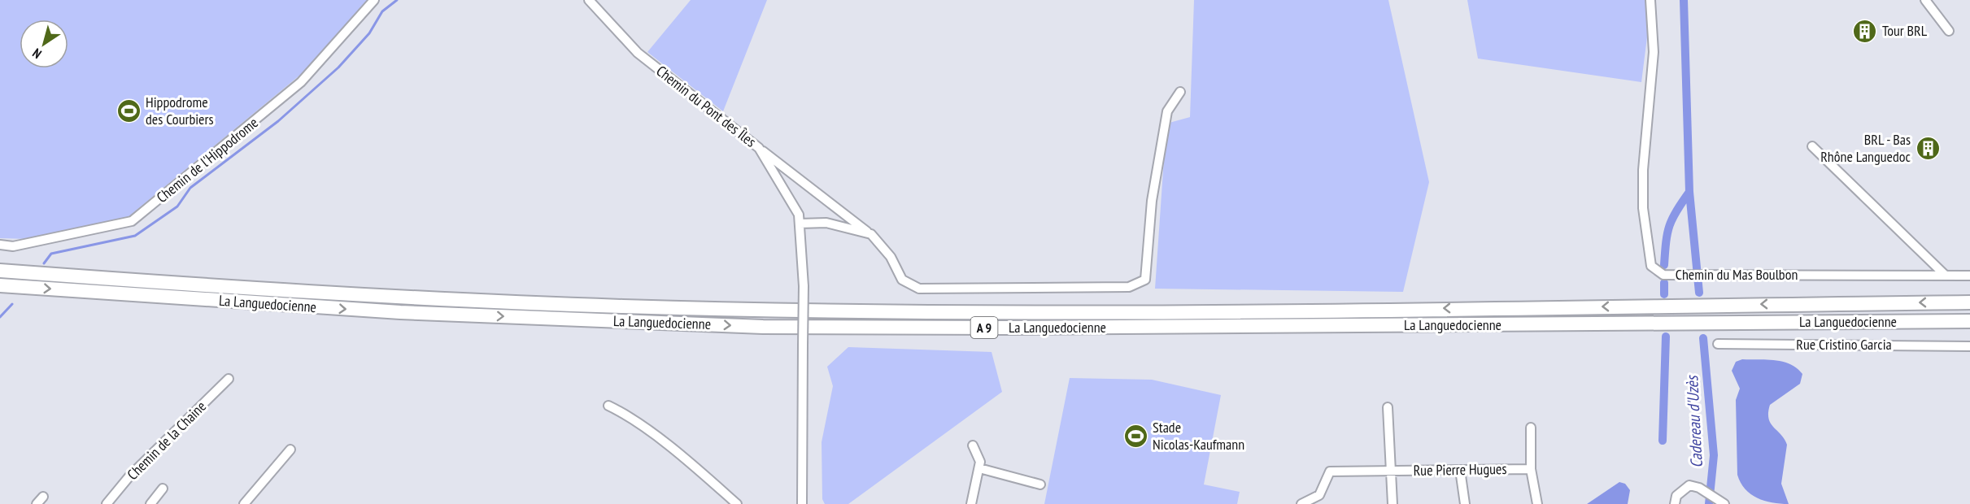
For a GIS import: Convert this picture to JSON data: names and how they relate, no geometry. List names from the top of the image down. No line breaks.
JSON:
{"streets":{"highway":["La Languedocienne","A 9"],"street":["Chemin du Pont des Îles","Chemin de l'Hippodrome","Chemin du Mas Boulbon","Rue Cristino Garcia","Chemin de la Chaine","Rue Pierre Hugues"]},"water":["Cadereau d'Uzès"],"places":{"building":["Tour BRL","BRL - Bas Rhône Languedoc"],"sports":["Hippodrome des Courbiers","Stade Nicolas-Kaufmann"]},"north":"bottom left"}
